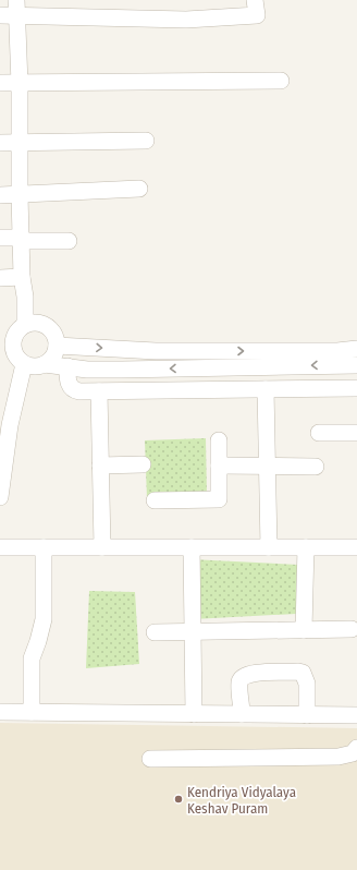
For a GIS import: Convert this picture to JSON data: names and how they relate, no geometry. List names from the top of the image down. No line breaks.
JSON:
{"places":["Kendriya Vidyalaya Keshav Puram"]}
